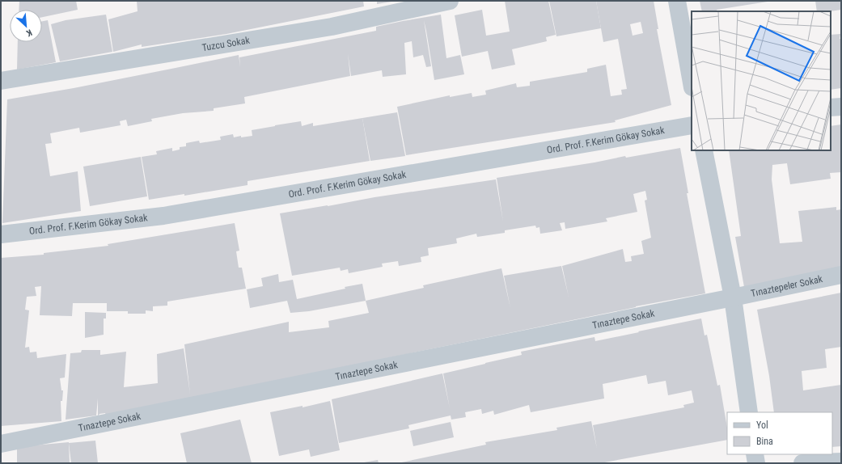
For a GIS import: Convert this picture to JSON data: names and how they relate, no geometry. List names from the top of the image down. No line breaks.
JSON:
{"streets":{"street":["Tuzcu Sokak","Ord. Prof. F.Kerim Gökay Sokak","Tınaztepeler Sokak","Tınaztepe Sokak"]},"crossings":[["Tınaztepeler Sokak","Tınaztepe Sokak"]],"legend":["Yol","Bina"],"north":"bottom right"}
